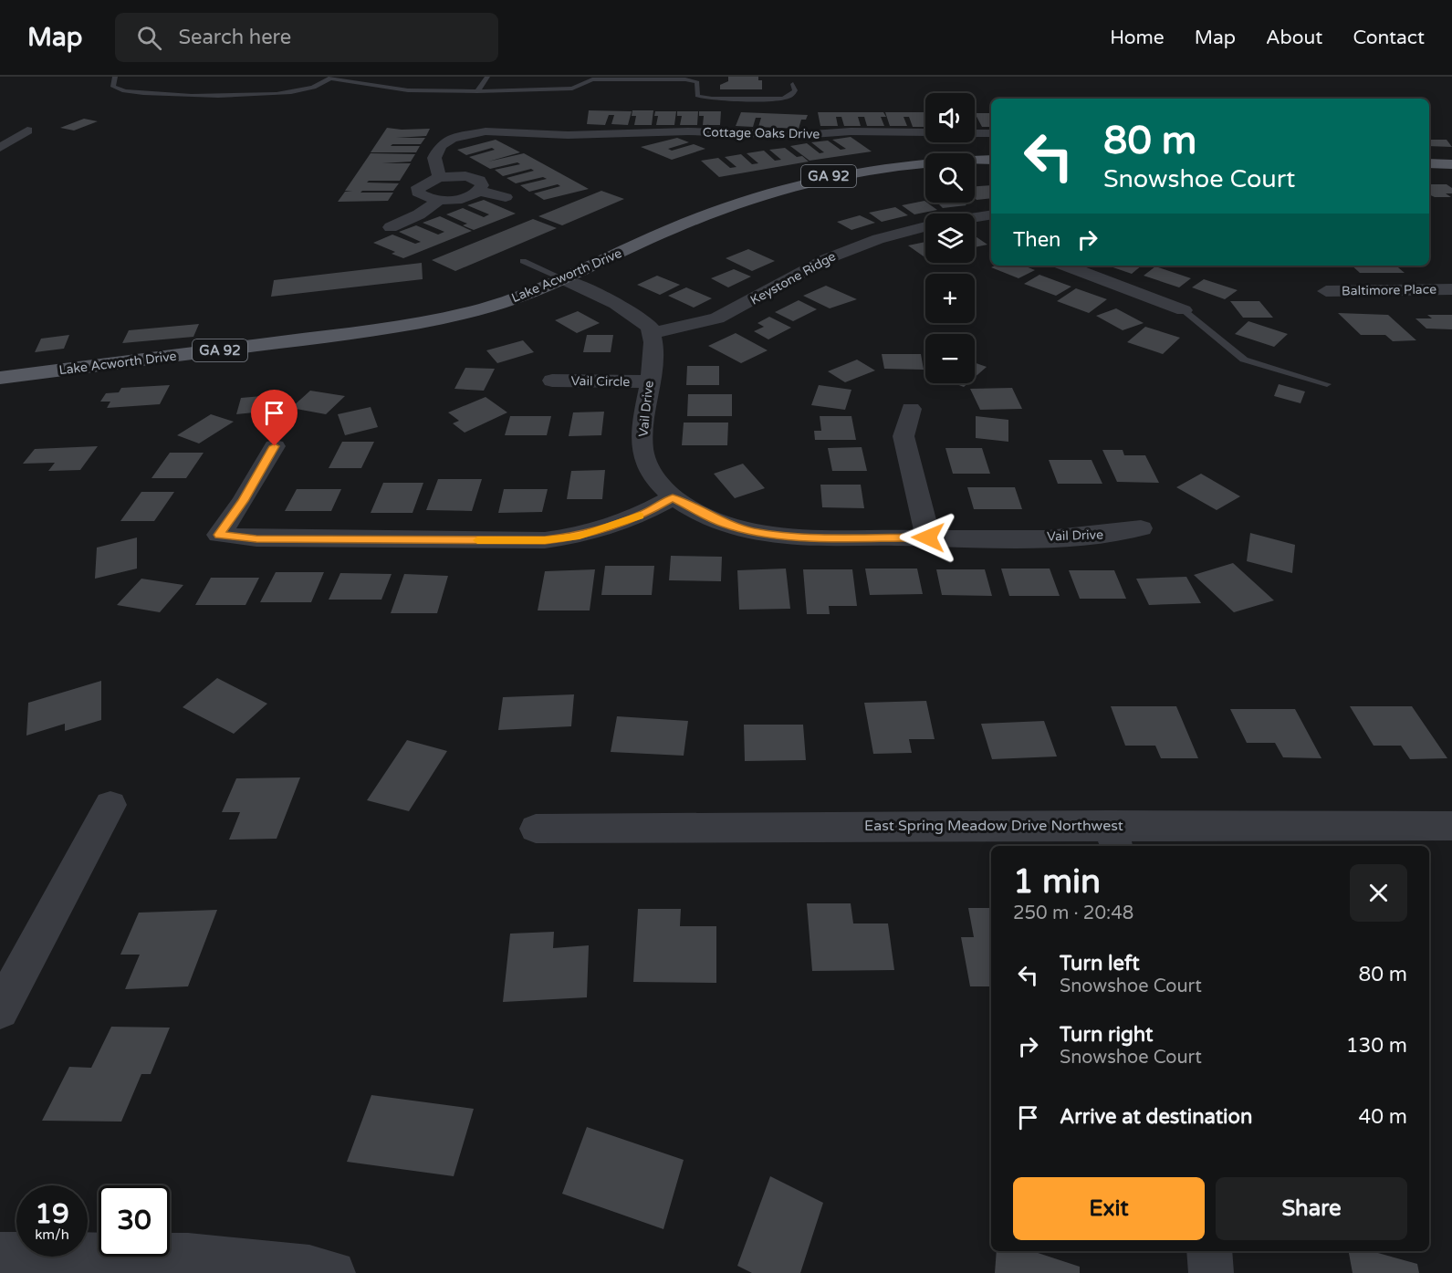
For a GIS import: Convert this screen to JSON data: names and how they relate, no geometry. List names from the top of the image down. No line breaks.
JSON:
{"streets":{"main road":["GA 92","Lake Acworth Drive"],"street":["Cottage Oaks Drive","Keystone Ridge","Baltimore Place","Vail Circle","Vail Drive","East Spring Meadow Drive Northwest"]},"crossings":[["Keystone Ridge","Vail Drive"],["Vail Circle","Vail Drive"]],"page":{"header":"Map","search":"Search here","nav":["Home","Map","About","Contact"],"map_buttons":["+","−"],"turn":["80 m","Snowshoe Court"],"then":"Then","heading":["1 min","250 m · 20:48"],"list":[{"name":"Turn left","note":"Snowshoe Court","value":"80 m"},{"name":"Turn right","note":"Snowshoe Court","value":"130 m"},{"name":"Arrive at destination","value":"40 m"}],"buttons":["Exit","Share"],"speed":"19 km/h","limit":"30"}}
